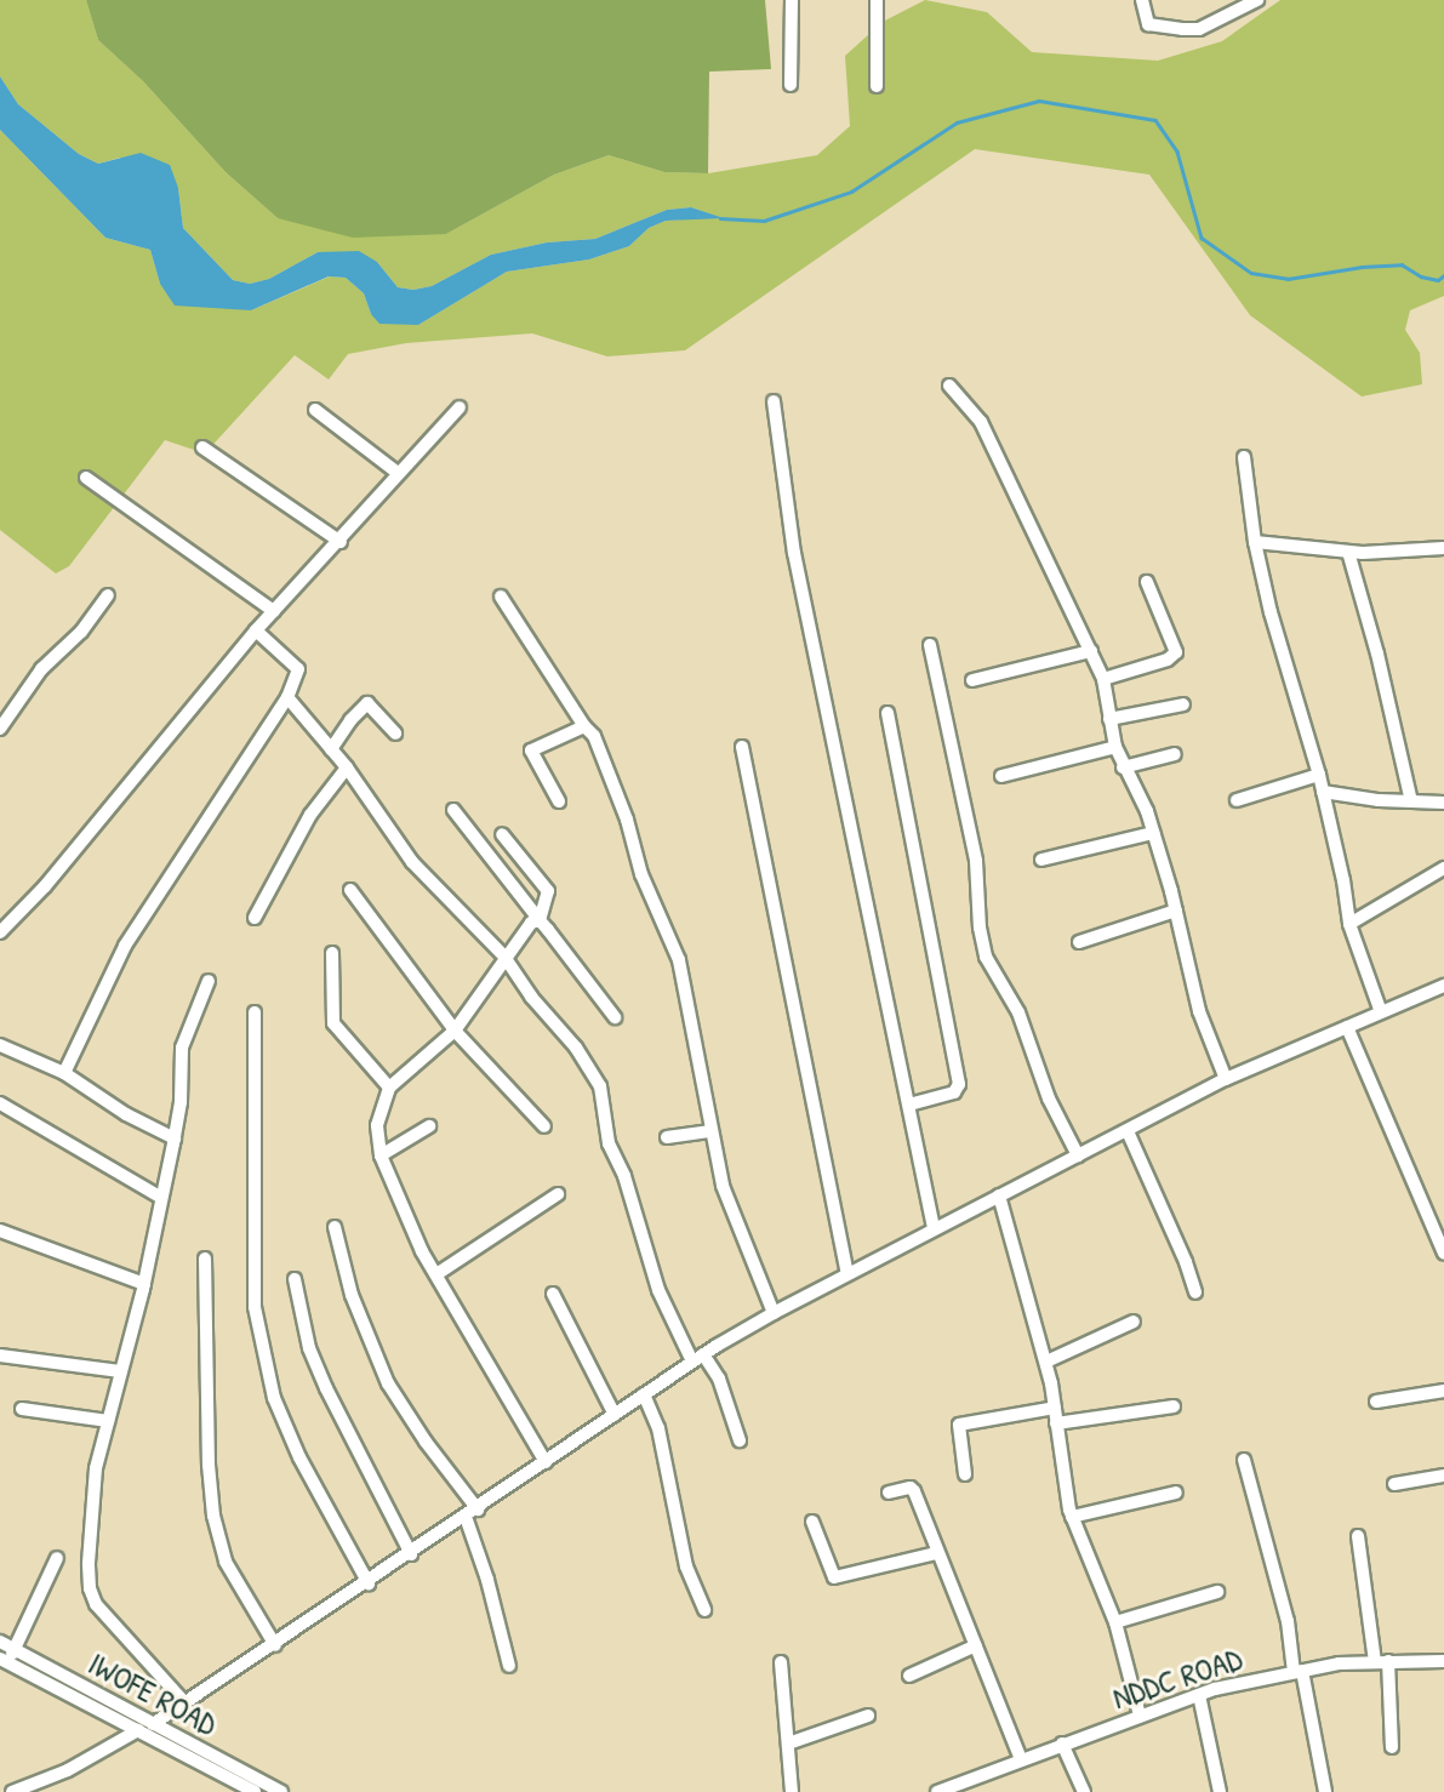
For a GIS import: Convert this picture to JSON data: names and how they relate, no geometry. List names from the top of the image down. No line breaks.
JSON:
{"streets":{"street":["NDDC ROAD","IWOFE ROAD"]}}
